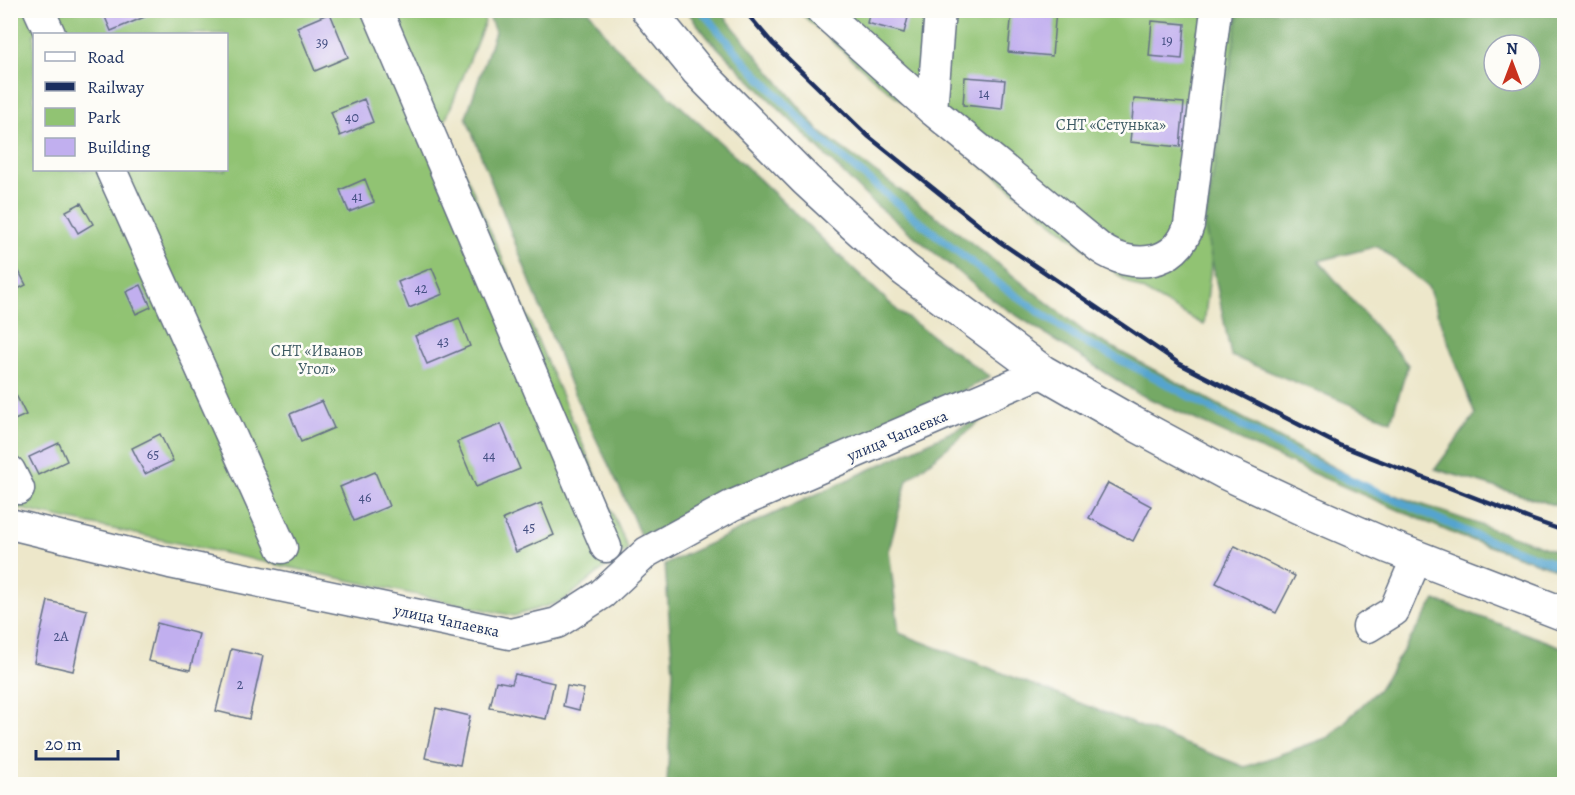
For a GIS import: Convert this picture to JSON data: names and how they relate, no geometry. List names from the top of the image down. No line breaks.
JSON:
{"streets":{"street":["улица Чапаевка"]},"parks":["СНТ «Сетунька»","СНТ «Иванов Угол»"],"house_numbers":["19","39","14","40","41","42","43","65","44","46","45","2А","2"],"legend":["Road","Railway","Park","Building"],"scale_bar":"20 m","north":"top"}
